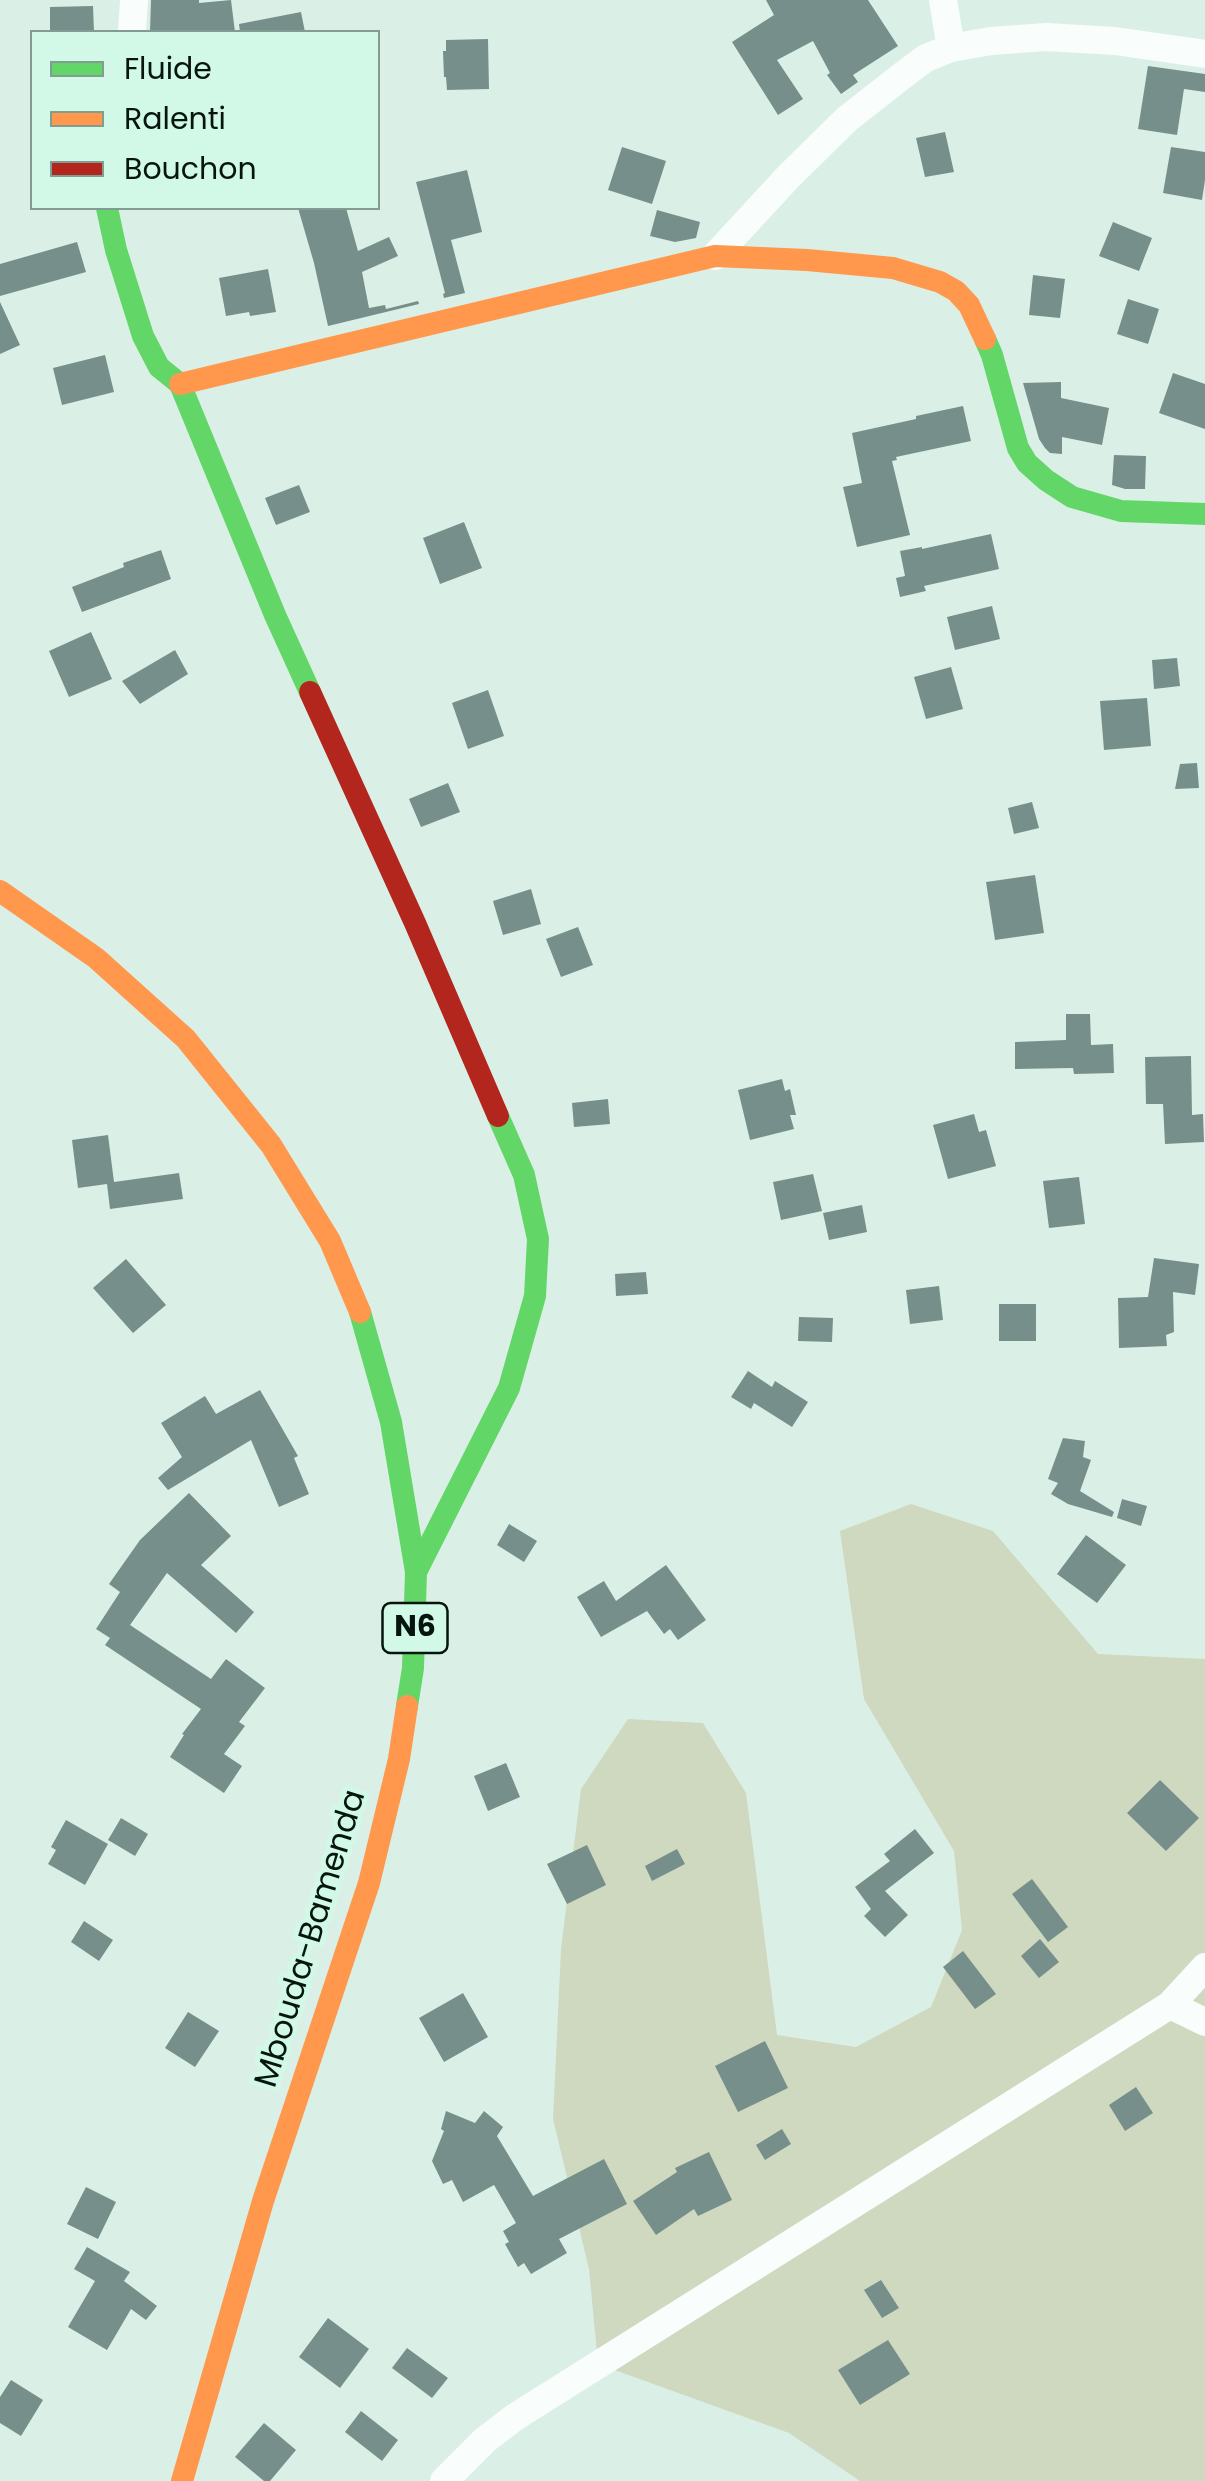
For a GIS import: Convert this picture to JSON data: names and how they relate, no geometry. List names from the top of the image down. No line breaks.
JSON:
{"streets":{"main road":["N6","Mbouda-Bamenda"]},"legend":["Fluide","Ralenti","Bouchon"]}
